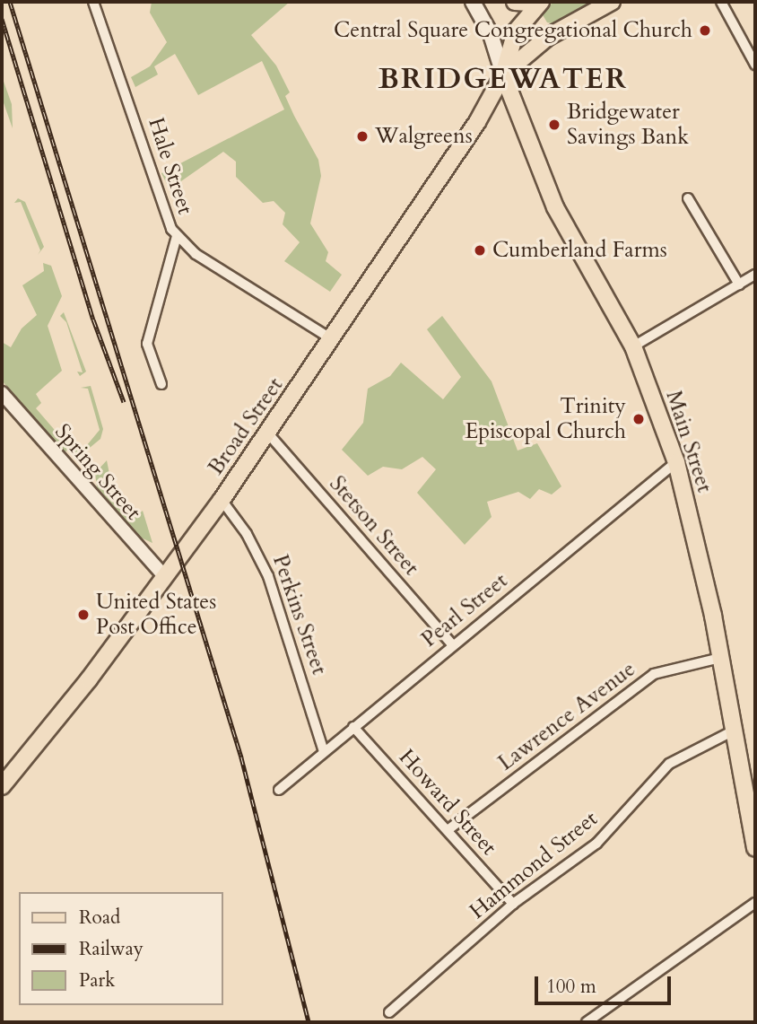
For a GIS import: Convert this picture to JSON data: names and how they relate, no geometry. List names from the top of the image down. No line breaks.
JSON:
{"streets":{"main road":["Broad Street","Main Street"],"street":["Hale Street","Spring Street","Stetson Street","Pearl Street","Perkins Street","Lawrence Avenue","Howard Street","Hammond Street"]},"crossings":[["Hale Street","Broad Street"],["Broad Street","Main Street"],["Broad Street","Spring Street"],["Broad Street","Stetson Street"],["Broad Street","Perkins Street"],["Main Street","Pearl Street"],["Main Street","Lawrence Avenue"],["Main Street","Hammond Street"],["Stetson Street","Pearl Street"],["Pearl Street","Perkins Street"],["Pearl Street","Howard Street"],["Lawrence Avenue","Howard Street"],["Howard Street","Hammond Street"]],"districts":["BRIDGEWATER"],"places":["Central Square Congregational Church","Bridgewater Savings Bank","Walgreens","Cumberland Farms","Trinity Episcopal Church","United States Post Office"],"legend":["Road","Railway","Park"],"scale_bar":"100 m"}
